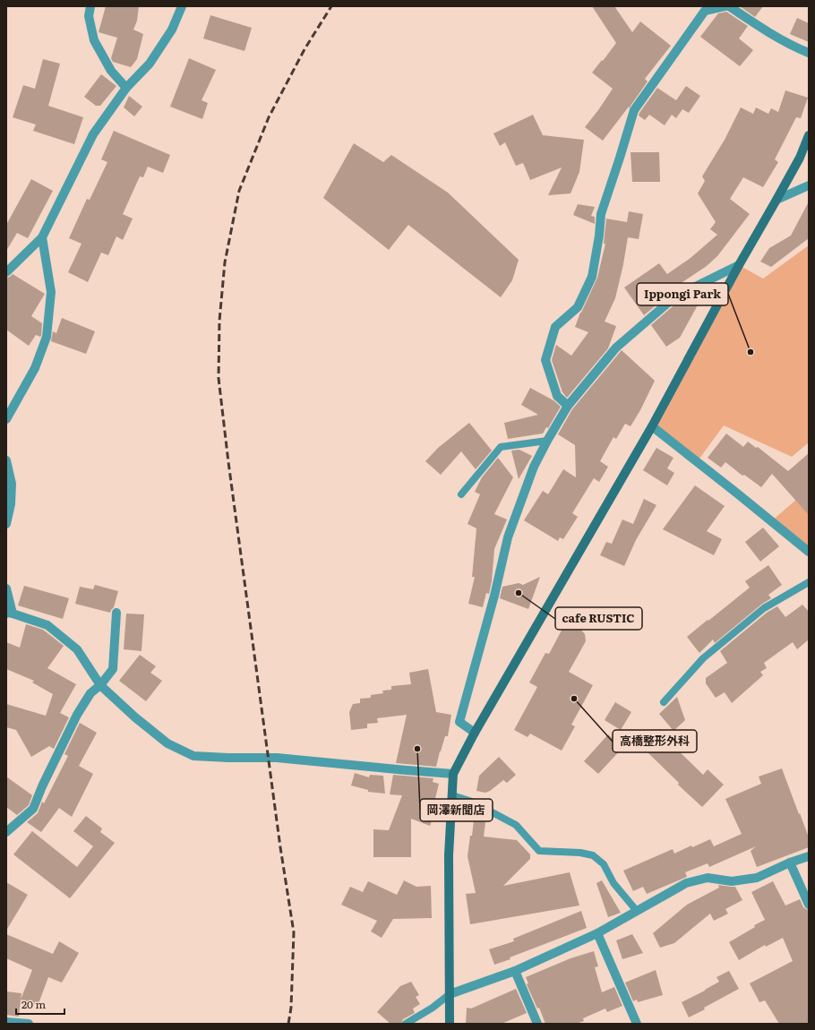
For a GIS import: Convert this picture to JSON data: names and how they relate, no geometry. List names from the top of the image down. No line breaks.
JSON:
{"places":["Ippongi Park","cafe RUSTIC","高橋整形外科","岡澤新聞店"],"scale_bar":"20 m"}
